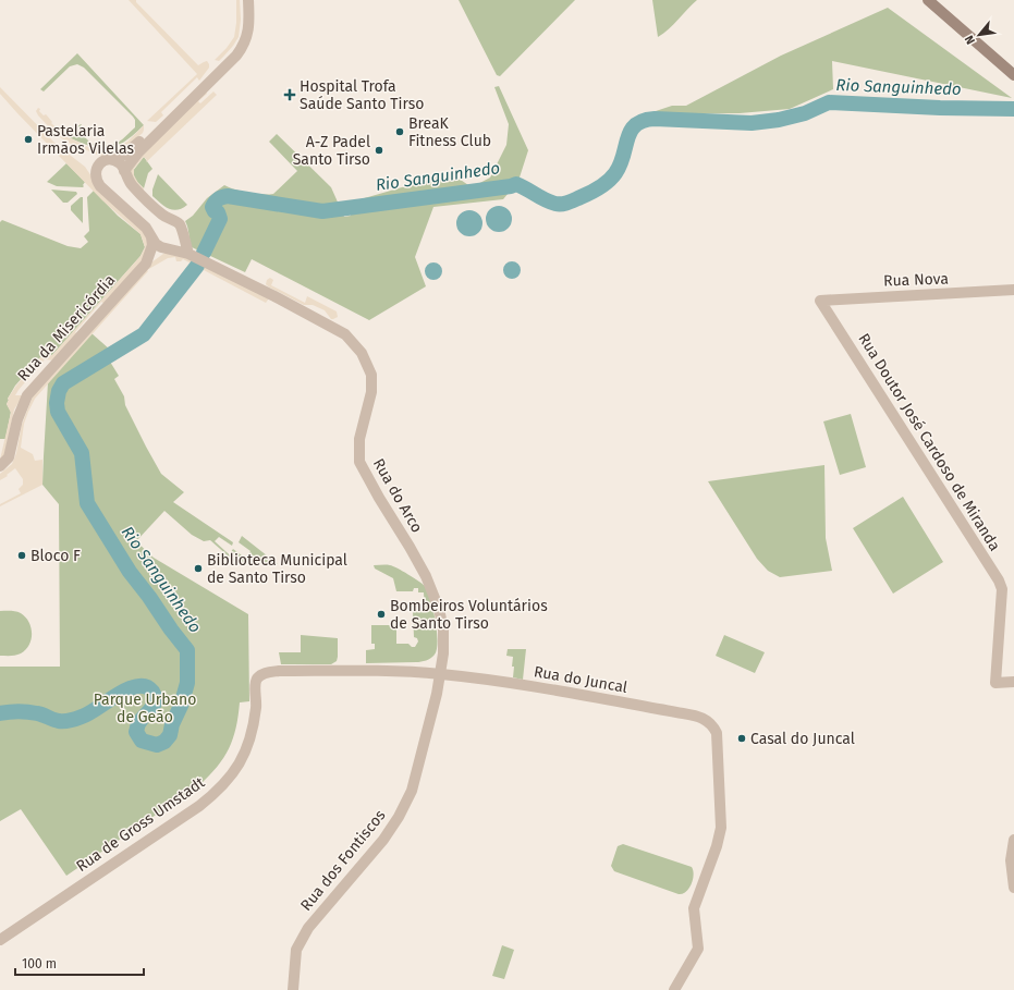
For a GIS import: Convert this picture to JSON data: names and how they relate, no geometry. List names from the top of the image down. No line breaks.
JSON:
{"streets":{"street":["Rua Nova","Rua da Misericórdia","Rua Doutor José Cardoso de Miranda","Rua do Arco","Rua do Juncal","Rua de Gross Umstadt","Rua dos Fontiscos"]},"crossings":[["Rua Nova","Rua Doutor José Cardoso de Miranda"],["Rua do Arco","Rua do Juncal"],["Rua do Arco","Rua de Gross Umstadt"],["Rua do Arco","Rua dos Fontiscos"],["Rua do Juncal","Rua de Gross Umstadt"],["Rua do Juncal","Rua dos Fontiscos"],["Rua de Gross Umstadt","Rua dos Fontiscos"]],"water":["Rio Sanguinhedo"],"parks":["Parque Urbano de Geão"],"places":{"health":["Hospital Trofa Saúde Santo Tirso"],"other":["BreaK Fitness Club","Pastelaria Irmãos Vilelas","A-Z Padel Santo Tirso","Bloco F","Biblioteca Municipal de Santo Tirso","Bombeiros Voluntários de Santo Tirso","Casal do Juncal"]},"scale_bar":"100 m","north":"bottom left"}
